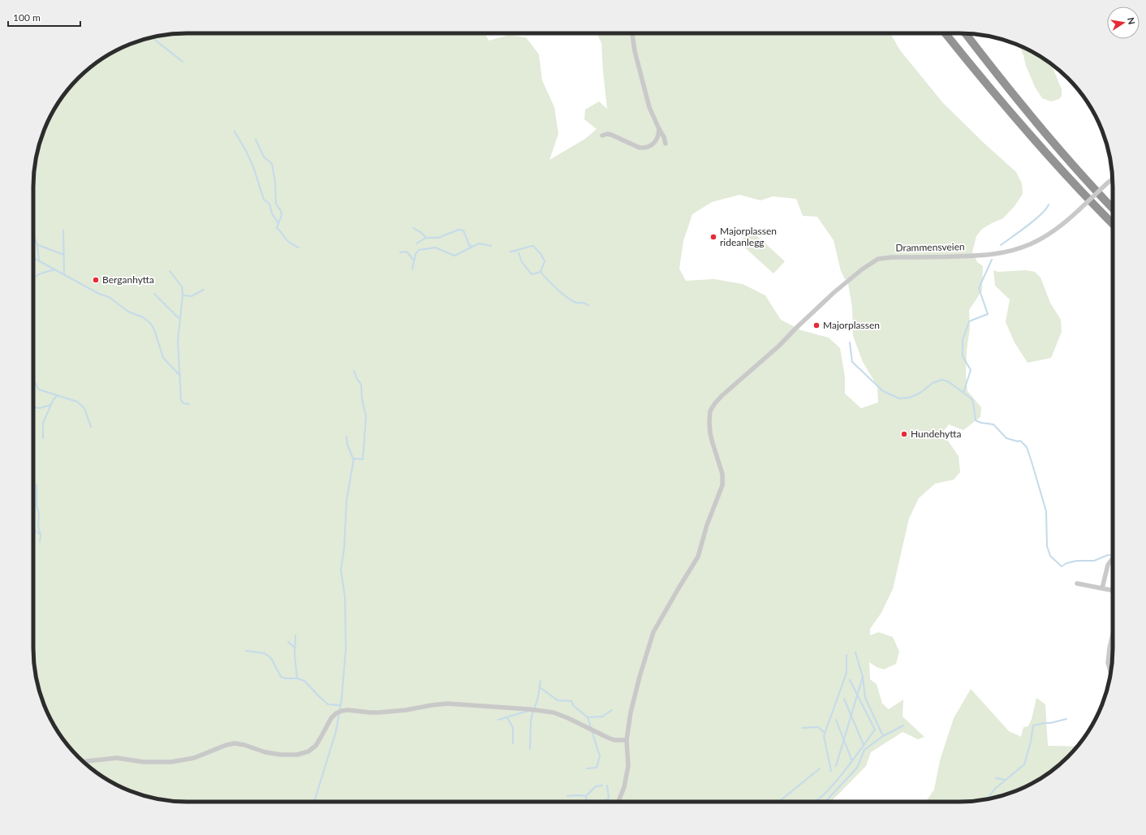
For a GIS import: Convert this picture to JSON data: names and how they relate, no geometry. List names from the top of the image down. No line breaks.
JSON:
{"streets":{"street":["Drammensveien"]},"places":["Majorplassen rideanlegg","Berganhytta","Majorplassen","Hundehytta"],"scale_bar":"100 m","north":"right"}
